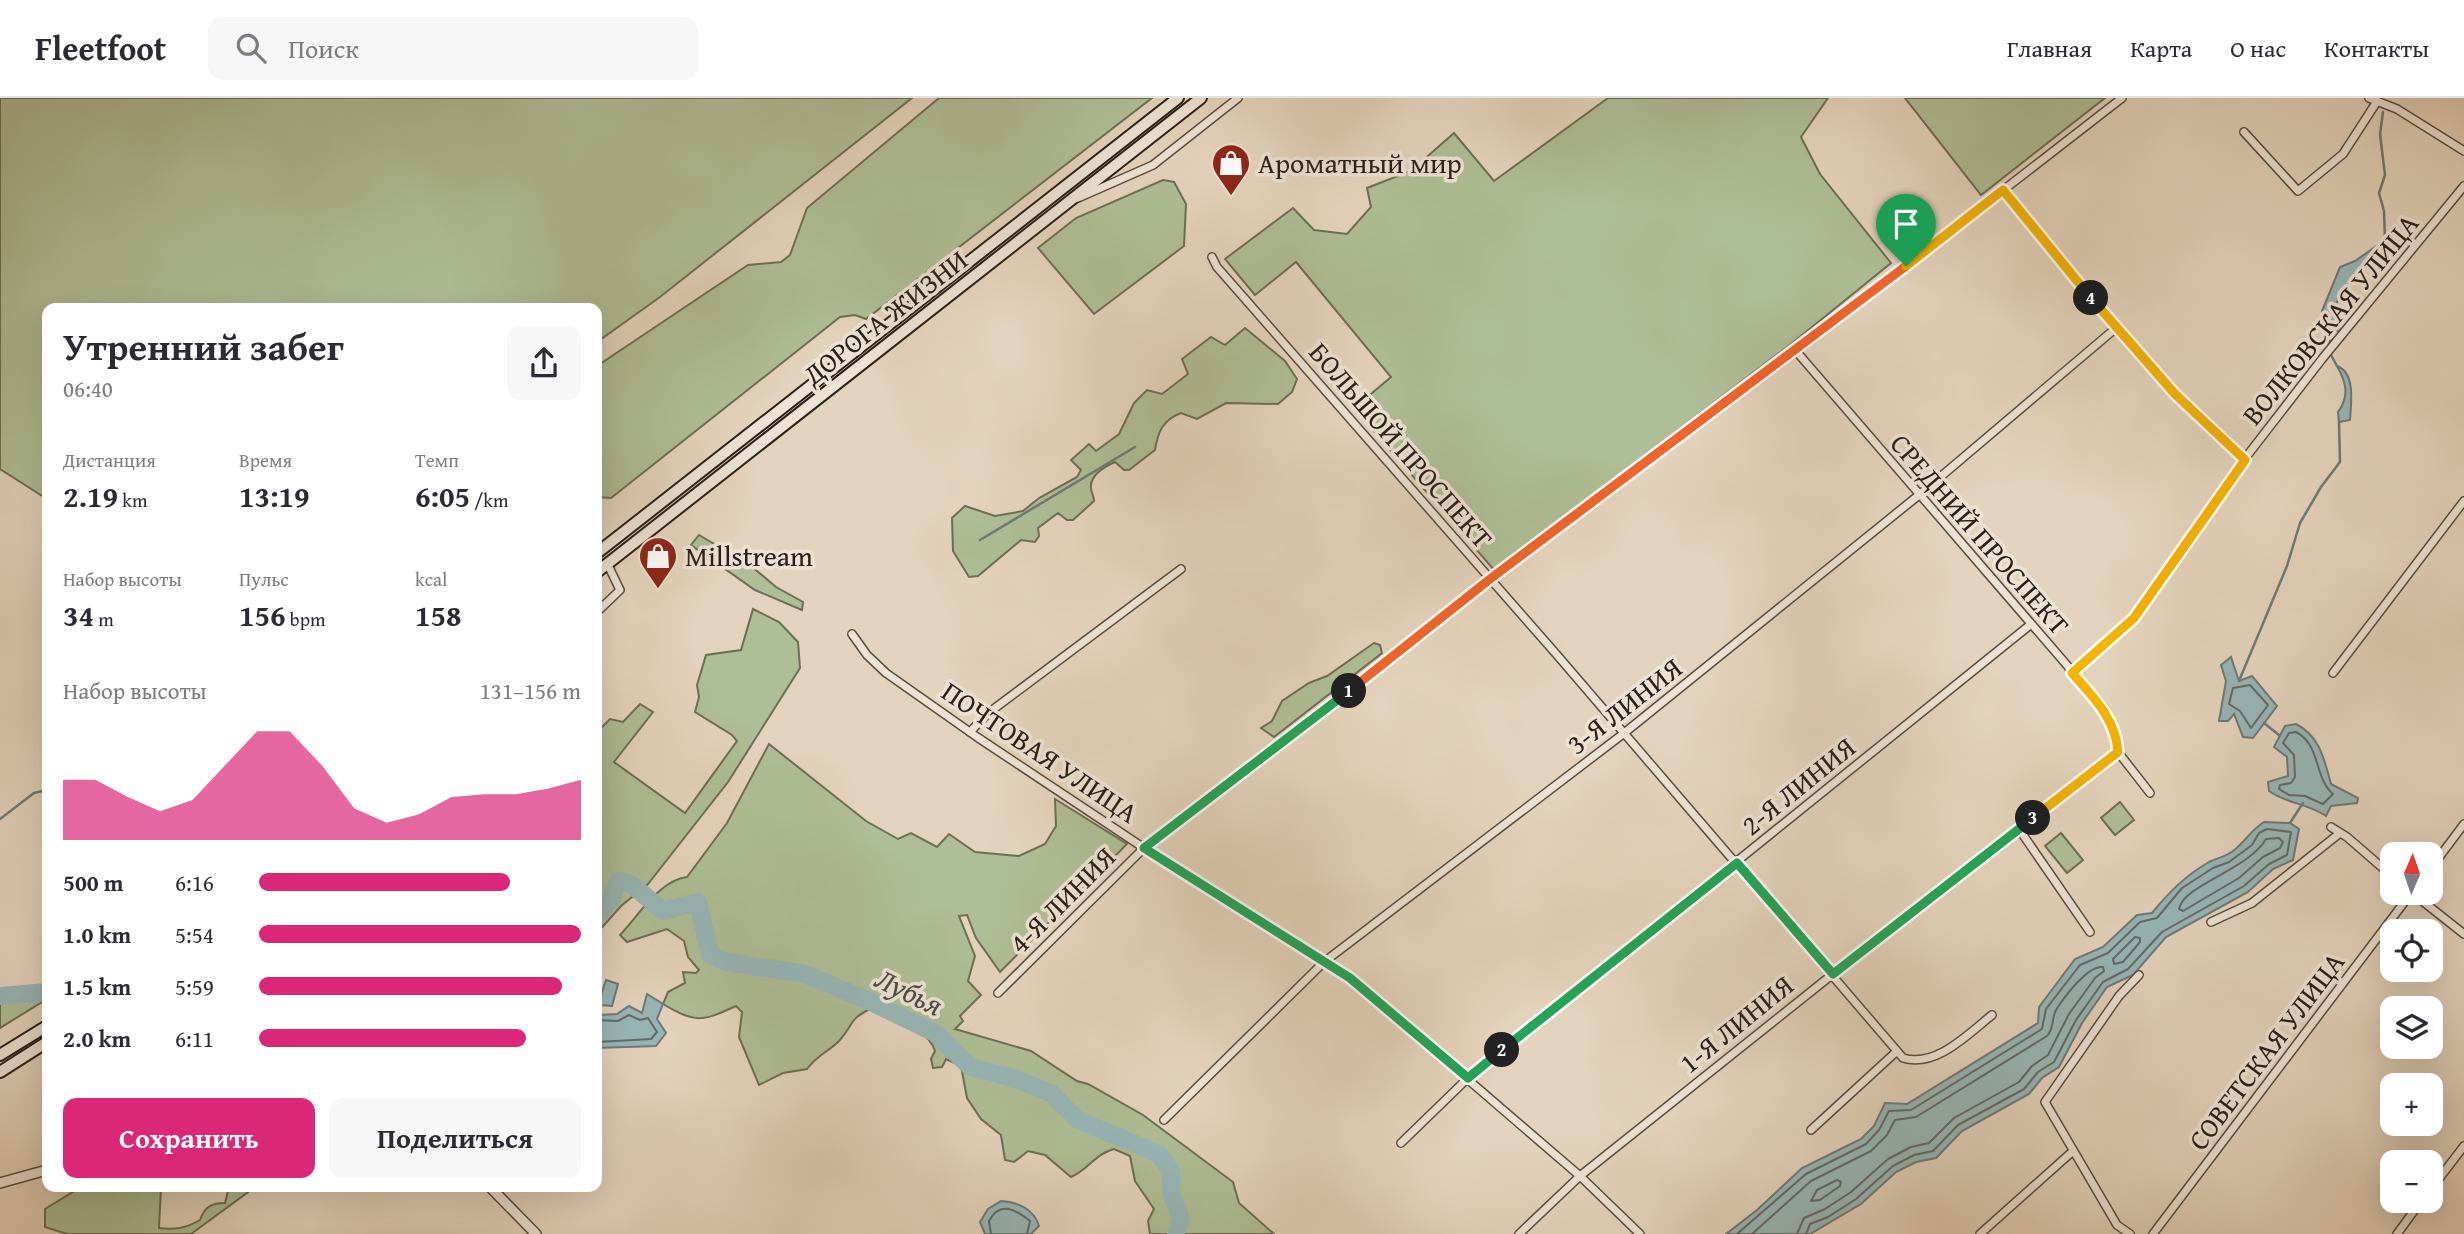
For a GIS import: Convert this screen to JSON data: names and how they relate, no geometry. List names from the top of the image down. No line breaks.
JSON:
{"streets":{"main road":["ДОРОГА ЖИЗНИ"],"street":["ВОЛКОВСКАЯ УЛИЦА","БОЛЬШОЙ ПРОСПЕКТ","СРЕДНИЙ ПРОСПЕКТ","3-Я ЛИНИЯ","ПОЧТОВАЯ УЛИЦА","2-Я ЛИНИЯ","4-Я ЛИНИЯ","1-Я ЛИНИЯ","СОВЕТСКАЯ УЛИЦА"]},"crossings":[["ВОЛКОВСКАЯ УЛИЦА","СРЕДНИЙ ПРОСПЕКТ"],["БОЛЬШОЙ ПРОСПЕКТ","3-Я ЛИНИЯ"],["БОЛЬШОЙ ПРОСПЕКТ","2-Я ЛИНИЯ"],["БОЛЬШОЙ ПРОСПЕКТ","4-Я ЛИНИЯ"],["БОЛЬШОЙ ПРОСПЕКТ","1-Я ЛИНИЯ"],["СРЕДНИЙ ПРОСПЕКТ","3-Я ЛИНИЯ"],["СРЕДНИЙ ПРОСПЕКТ","2-Я ЛИНИЯ"],["СРЕДНИЙ ПРОСПЕКТ","4-Я ЛИНИЯ"],["СРЕДНИЙ ПРОСПЕКТ","1-Я ЛИНИЯ"],["3-Я ЛИНИЯ","ПОЧТОВАЯ УЛИЦА"],["ПОЧТОВАЯ УЛИЦА","2-Я ЛИНИЯ"],["ПОЧТОВАЯ УЛИЦА","4-Я ЛИНИЯ"],["ПОЧТОВАЯ УЛИЦА","1-Я ЛИНИЯ"]],"water":["Лубья"],"places":{"shop":["Ароматный мир","Millstream"]},"north":"top","page":{"header":"Fleetfoot","search":"Поиск","nav":["Главная","Карта","О нас","Контакты"],"pins":["4","1","3","2"],"heading":["Утренний забег","06:40"],"stats":[["Дистанция","2.19 km"],["Время","13:19"],["Темп","6:05 /km"],["Набор высоты","34 m"],["Пульс","156 bpm"],["kcal","158"]],"chart":["Набор высоты","131–156 m"],"map_buttons":["+","−"],"list":[{"name":"500 m","note":"6:16"},{"name":"1.0 km","note":"5:54"},{"name":"1.5 km","note":"5:59"},{"name":"2.0 km","note":"6:11"}],"buttons":["Сохранить","Поделиться"]}}
